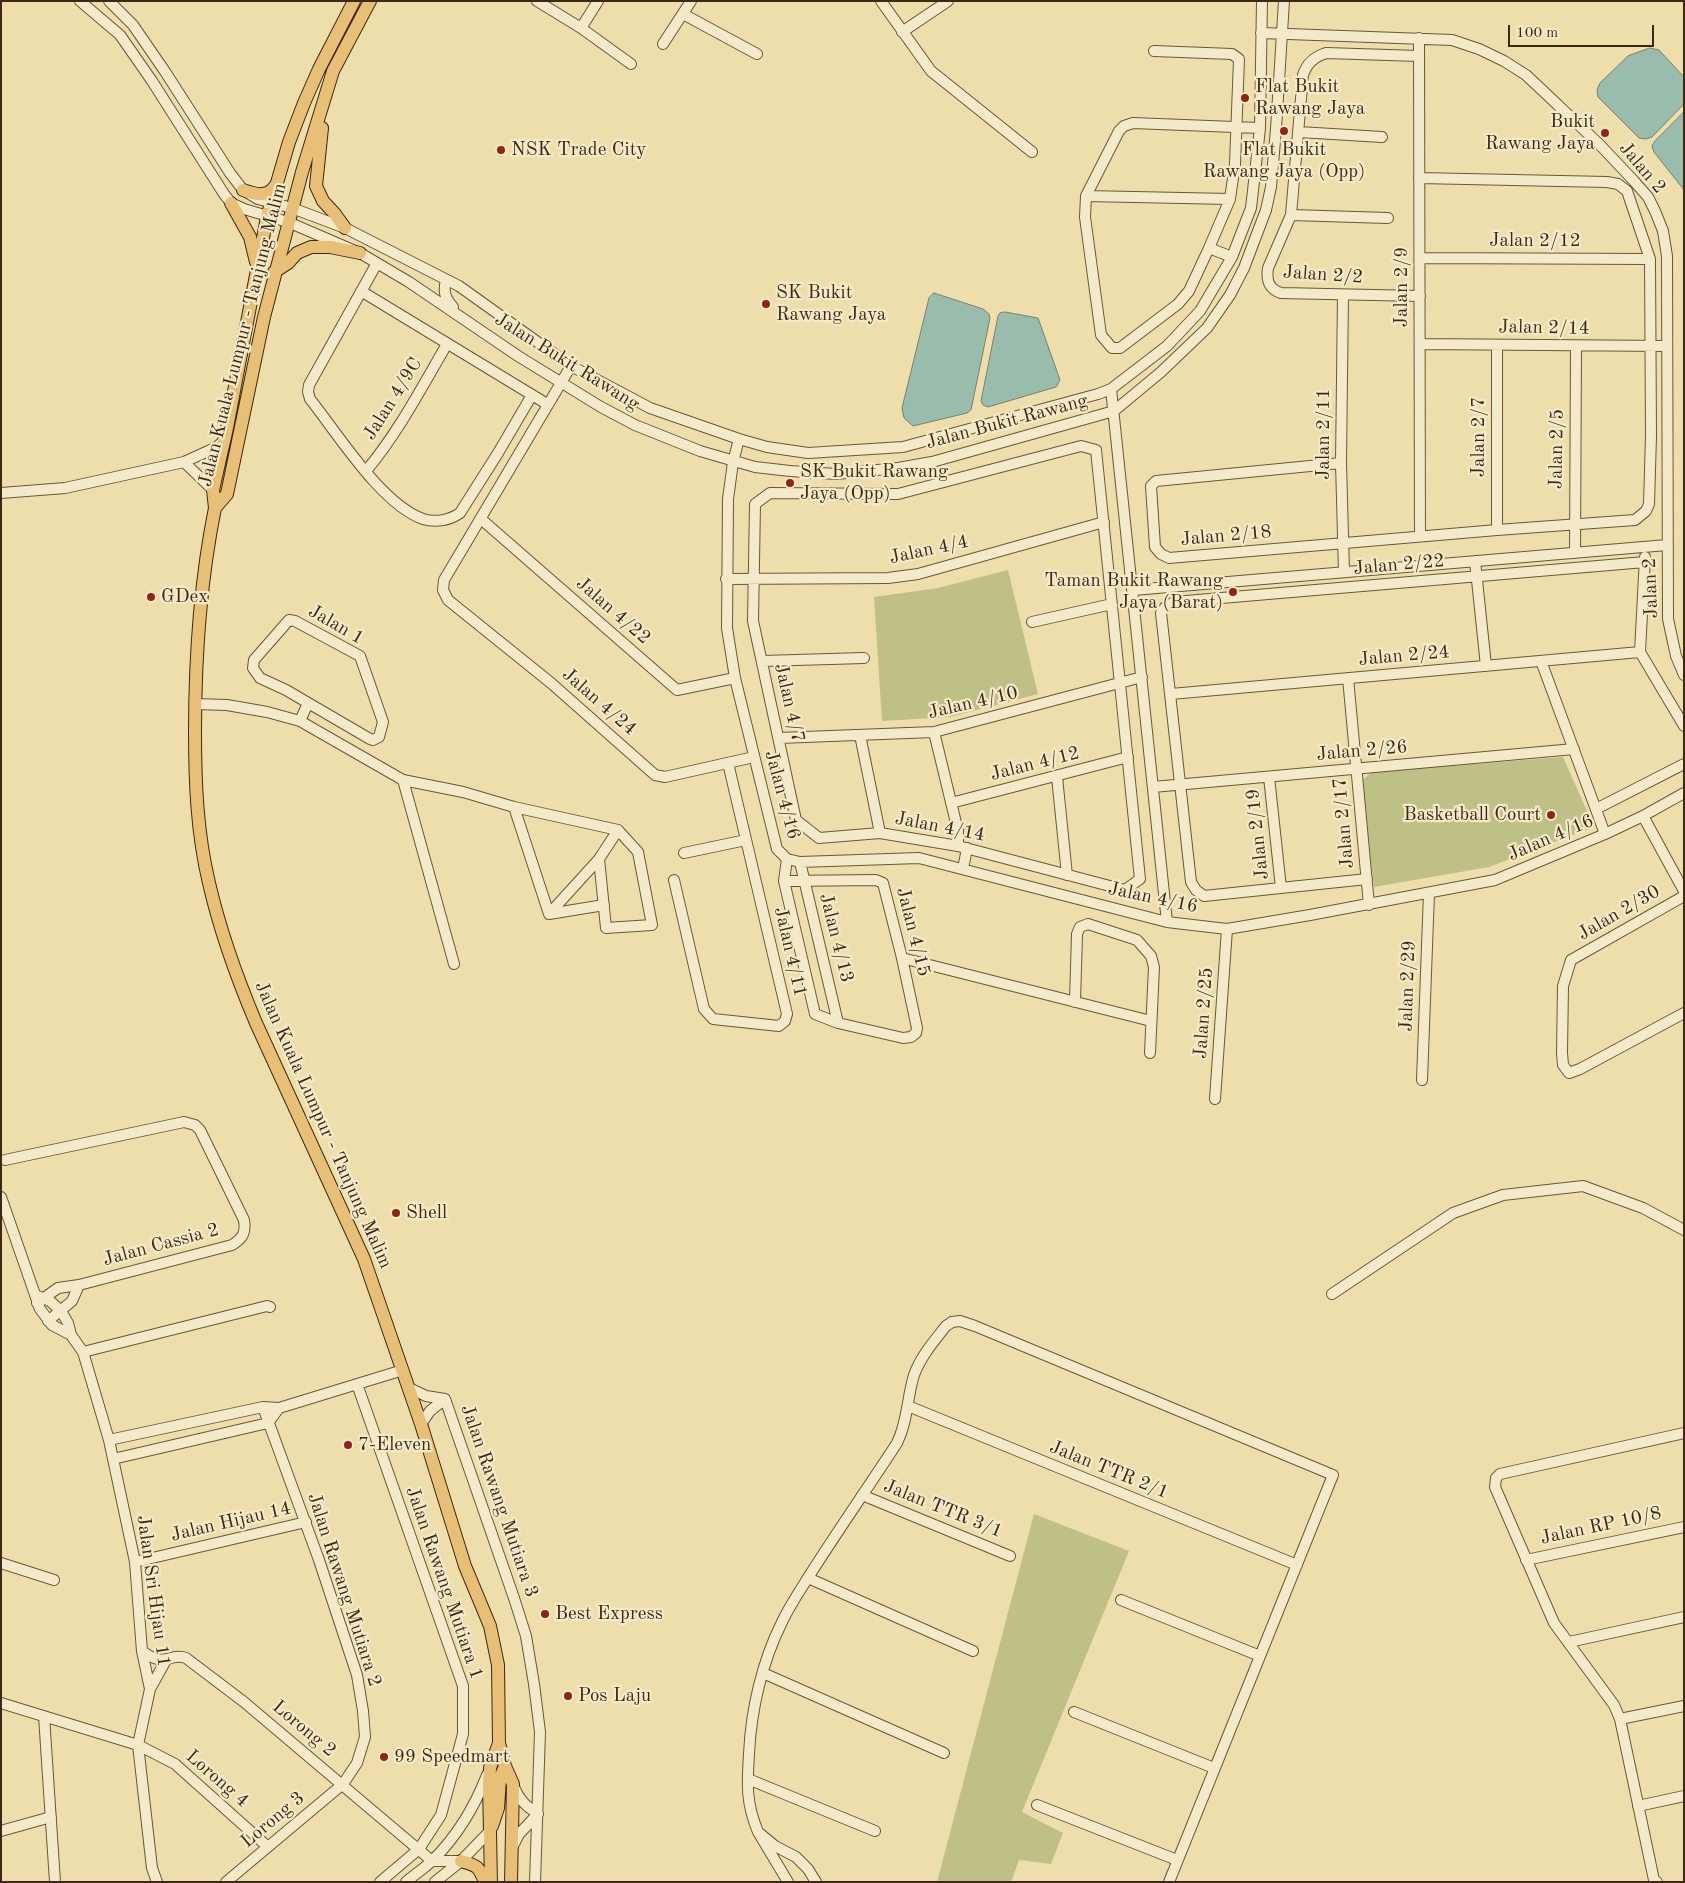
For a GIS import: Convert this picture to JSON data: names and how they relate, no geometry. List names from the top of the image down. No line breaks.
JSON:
{"streets":{"main road":["Jalan Kuala Lumpur - Tanjung Malim"],"street":["Jalan 2","Jalan 2/12","Jalan 2/2","Jalan 2/9","Jalan 2/14","Jalan Bukit Rawang","Jalan 4/9C","Jalan 2/11","Jalan 2/7","Jalan 2/5","Jalan 2/18","Jalan 4/4","Jalan 2/22","Jalan 4/22","Jalan 1","Jalan 2/24","Jalan 4/24","Jalan 4/7","Jalan 4/10","Jalan 2/26","Jalan 4/12","Jalan 4/16","Jalan 2/17","Jalan 4/14","Jalan 2/19","Jalan 2/30","Jalan 4/15","Jalan 4/13","Jalan 4/11","Jalan 2/29","Jalan 2/25","Jalan Cassia 2","Jalan TTR 2/1","Jalan Rawang Mutiara 3","Jalan TTR 3/1","Jalan Hijau 14","Jalan RP 10/8","Jalan Rawang Mutiara 1","Jalan Rawang Mutiara 2","Jalan Sri Hijau 11","Lorong 2","Lorong 4","Lorong 3"]},"crossings":[["Jalan 2","Jalan 2/9"],["Jalan 2","Jalan 2/14"],["Jalan 2","Jalan Bukit Rawang"],["Jalan 2/12","Jalan 2/9"],["Jalan 2/12","Jalan 2/18"],["Jalan 2/2","Jalan 2/9"],["Jalan 2/2","Jalan 2/11"],["Jalan 2/9","Jalan 2/14"],["Jalan 2/9","Jalan 2/18"],["Jalan 2/14","Jalan 2/7"],["Jalan 2/14","Jalan 2/5"],["Jalan 2/14","Jalan 2/18"],["Jalan Kuala Lumpur - Tanjung Malim","Jalan Bukit Rawang"],["Jalan Bukit Rawang","Jalan 4/16"],["Jalan 2/11","Jalan 2/18"],["Jalan 2/7","Jalan 2/18"],["Jalan 2/5","Jalan 2/18"],["Jalan 4/4","Jalan 4/7"],["Jalan 4/4","Jalan 4/16"],["Jalan 2/22","Jalan 2/24"],["Jalan 4/22","Jalan 4/24"],["Jalan 4/22","Jalan 4/16"],["Jalan 2/24","Jalan 2/17"],["Jalan 4/24","Jalan 4/16"],["Jalan 4/24","Jalan 4/11"],["Jalan 4/7","Jalan 4/10"],["Jalan 4/7","Jalan 4/14"],["Jalan 2/26","Jalan 2/17"],["Jalan 2/26","Jalan 2/19"],["Jalan 4/12","Jalan 4/14"],["Jalan 4/16","Jalan 2/17"],["Jalan 4/16","Jalan 4/13"],["Jalan 4/16","Jalan 2/29"],["Jalan 4/16","Jalan 2/25"],["Jalan 4/15","Jalan 4/13"],["Jalan Hijau 14","Jalan Rawang Mutiara 2"],["Jalan Hijau 14","Jalan Sri Hijau 11"],["Jalan Rawang Mutiara 1","Lorong 2"],["Jalan Rawang Mutiara 2","Lorong 2"],["Jalan Rawang Mutiara 2","Lorong 3"],["Jalan Sri Hijau 11","Lorong 2"],["Jalan Sri Hijau 11","Lorong 4"],["Lorong 2","Lorong 3"],["Lorong 4","Lorong 3"]],"places":["Flat Bukit Rawang Jaya","Flat Bukit Rawang Jaya (Opp)","Bukit Rawang Jaya","NSK Trade City","SK Bukit Rawang Jaya","SK Bukit Rawang Jaya (Opp)","Taman Bukit Rawang Jaya (Barat)","GDex","Basketball Court","Shell","7-Eleven","Best Express","Pos Laju","99 Speedmart"],"scale_bar":"100 m"}
